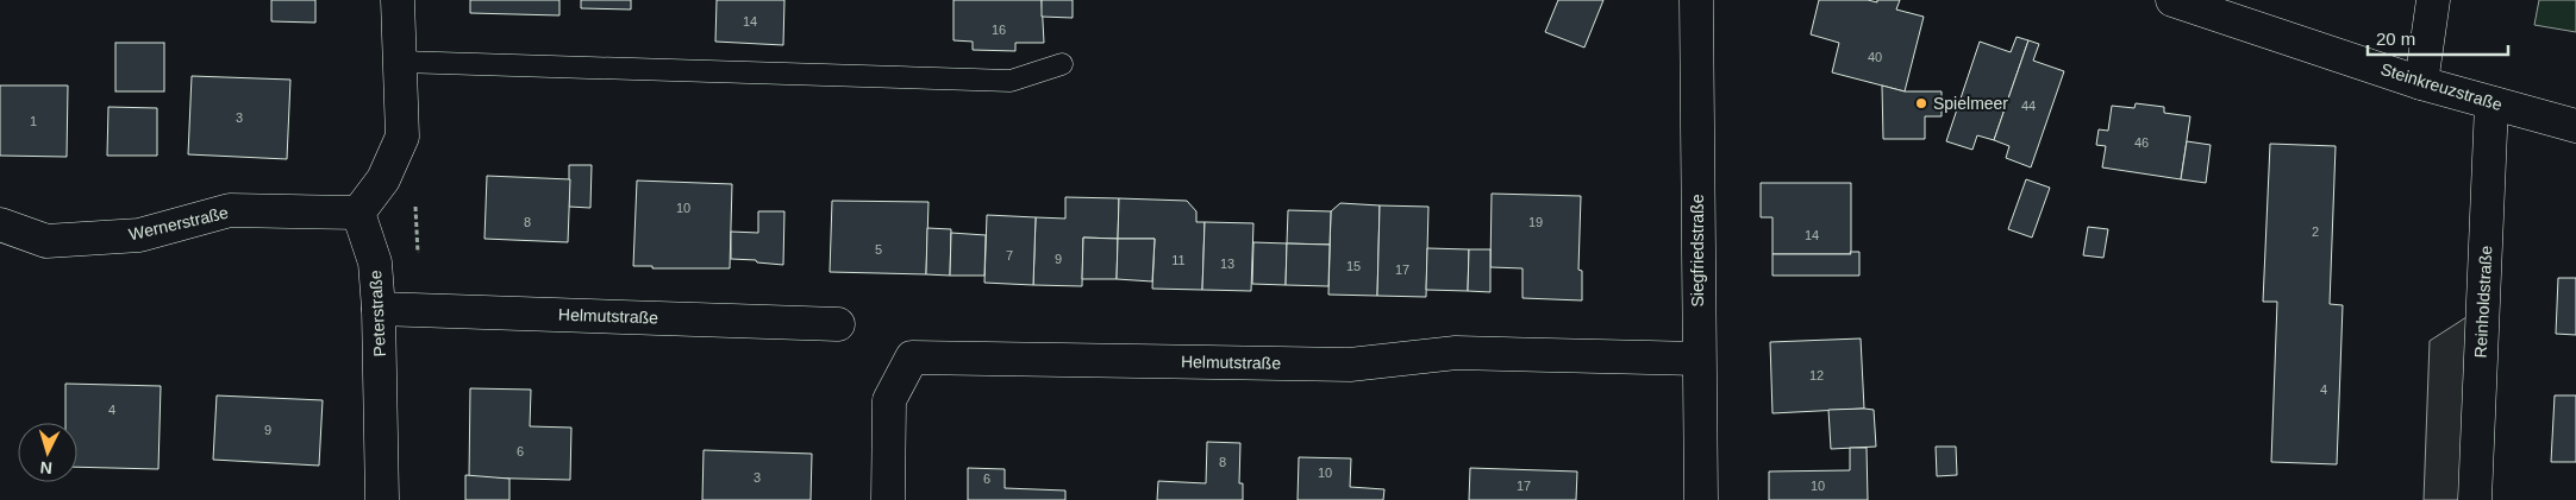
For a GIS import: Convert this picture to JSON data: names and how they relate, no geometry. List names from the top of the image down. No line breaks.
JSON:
{"streets":{"street":["Steinkreuzstraße","Wernerstraße","Siegfriedstraße","Reinholdstraße","Peterstraße","Helmutstraße"]},"crossings":[["Steinkreuzstraße","Reinholdstraße"],["Wernerstraße","Peterstraße"],["Siegfriedstraße","Helmutstraße"],["Peterstraße","Helmutstraße"]],"places":["Spielmeer"],"house_numbers":["14","16","40","44","3","1","46","10","8","19","2","14","5","7","9","11","13","15","17","12","4","4","9","6","8","10","3","6","17","10"],"scale_bar":"20 m","north":"bottom"}
